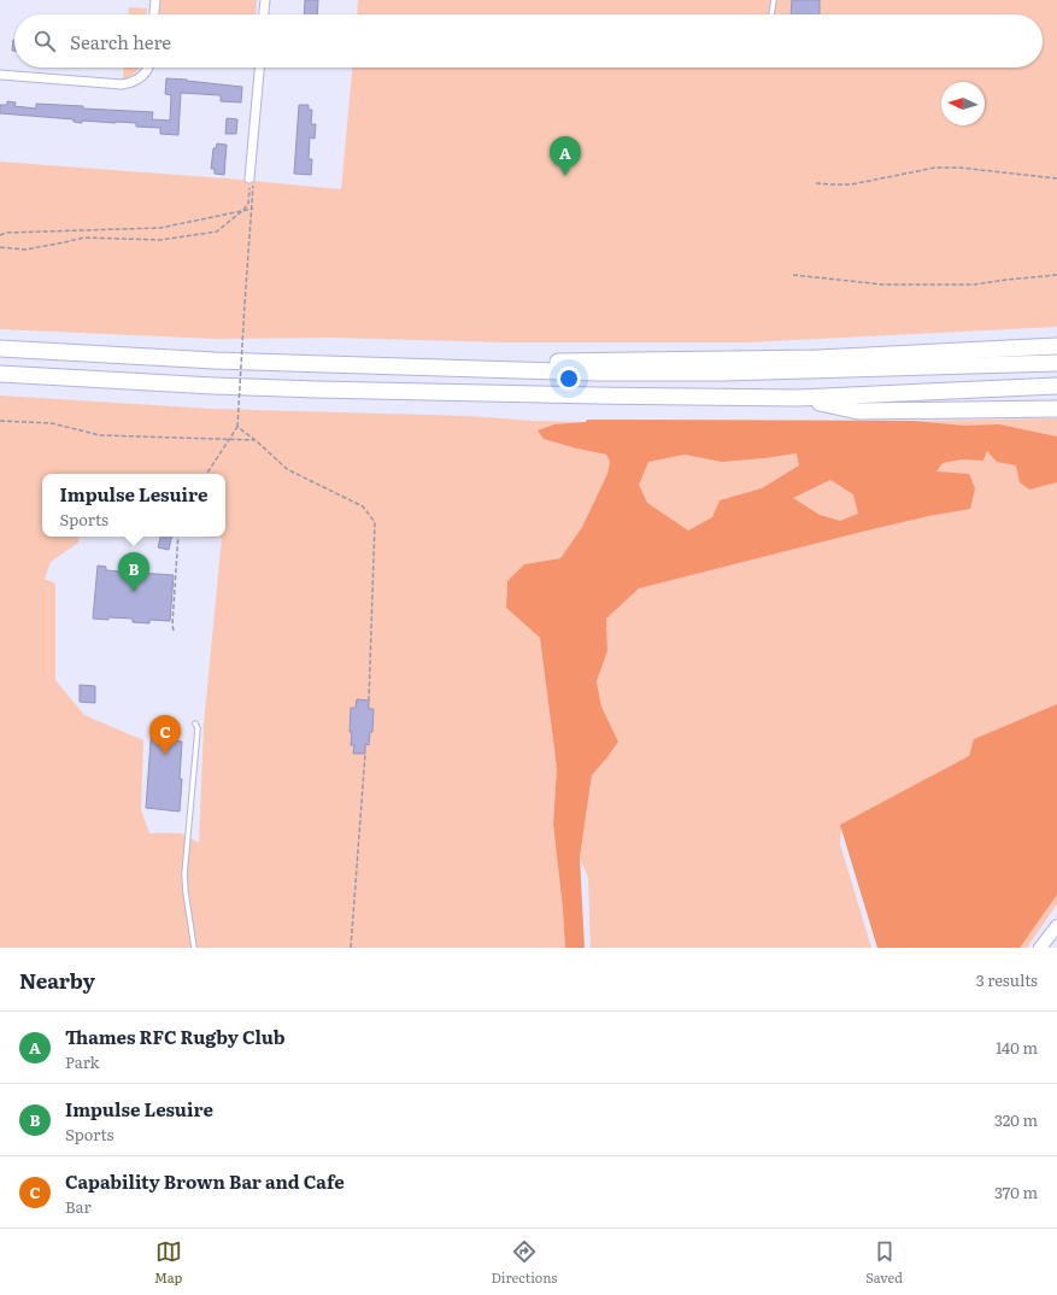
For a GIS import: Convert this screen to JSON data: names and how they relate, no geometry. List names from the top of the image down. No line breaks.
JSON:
{"north":"left","page":{"search":"Search here","pins":["A","B","C"],"popup":["Impulse Lesuire","Sports"],"heading":["Nearby","3 results"],"list":[{"mark":"A","name":"Thames RFC Rugby Club","note":"Park","value":"140 m"},{"mark":"B","name":"Impulse Lesuire","note":"Sports","value":"320 m"},{"mark":"C","name":"Capability Brown Bar and Cafe","note":"Bar","value":"370 m"}],"nav":["Map","Directions","Saved"]}}
